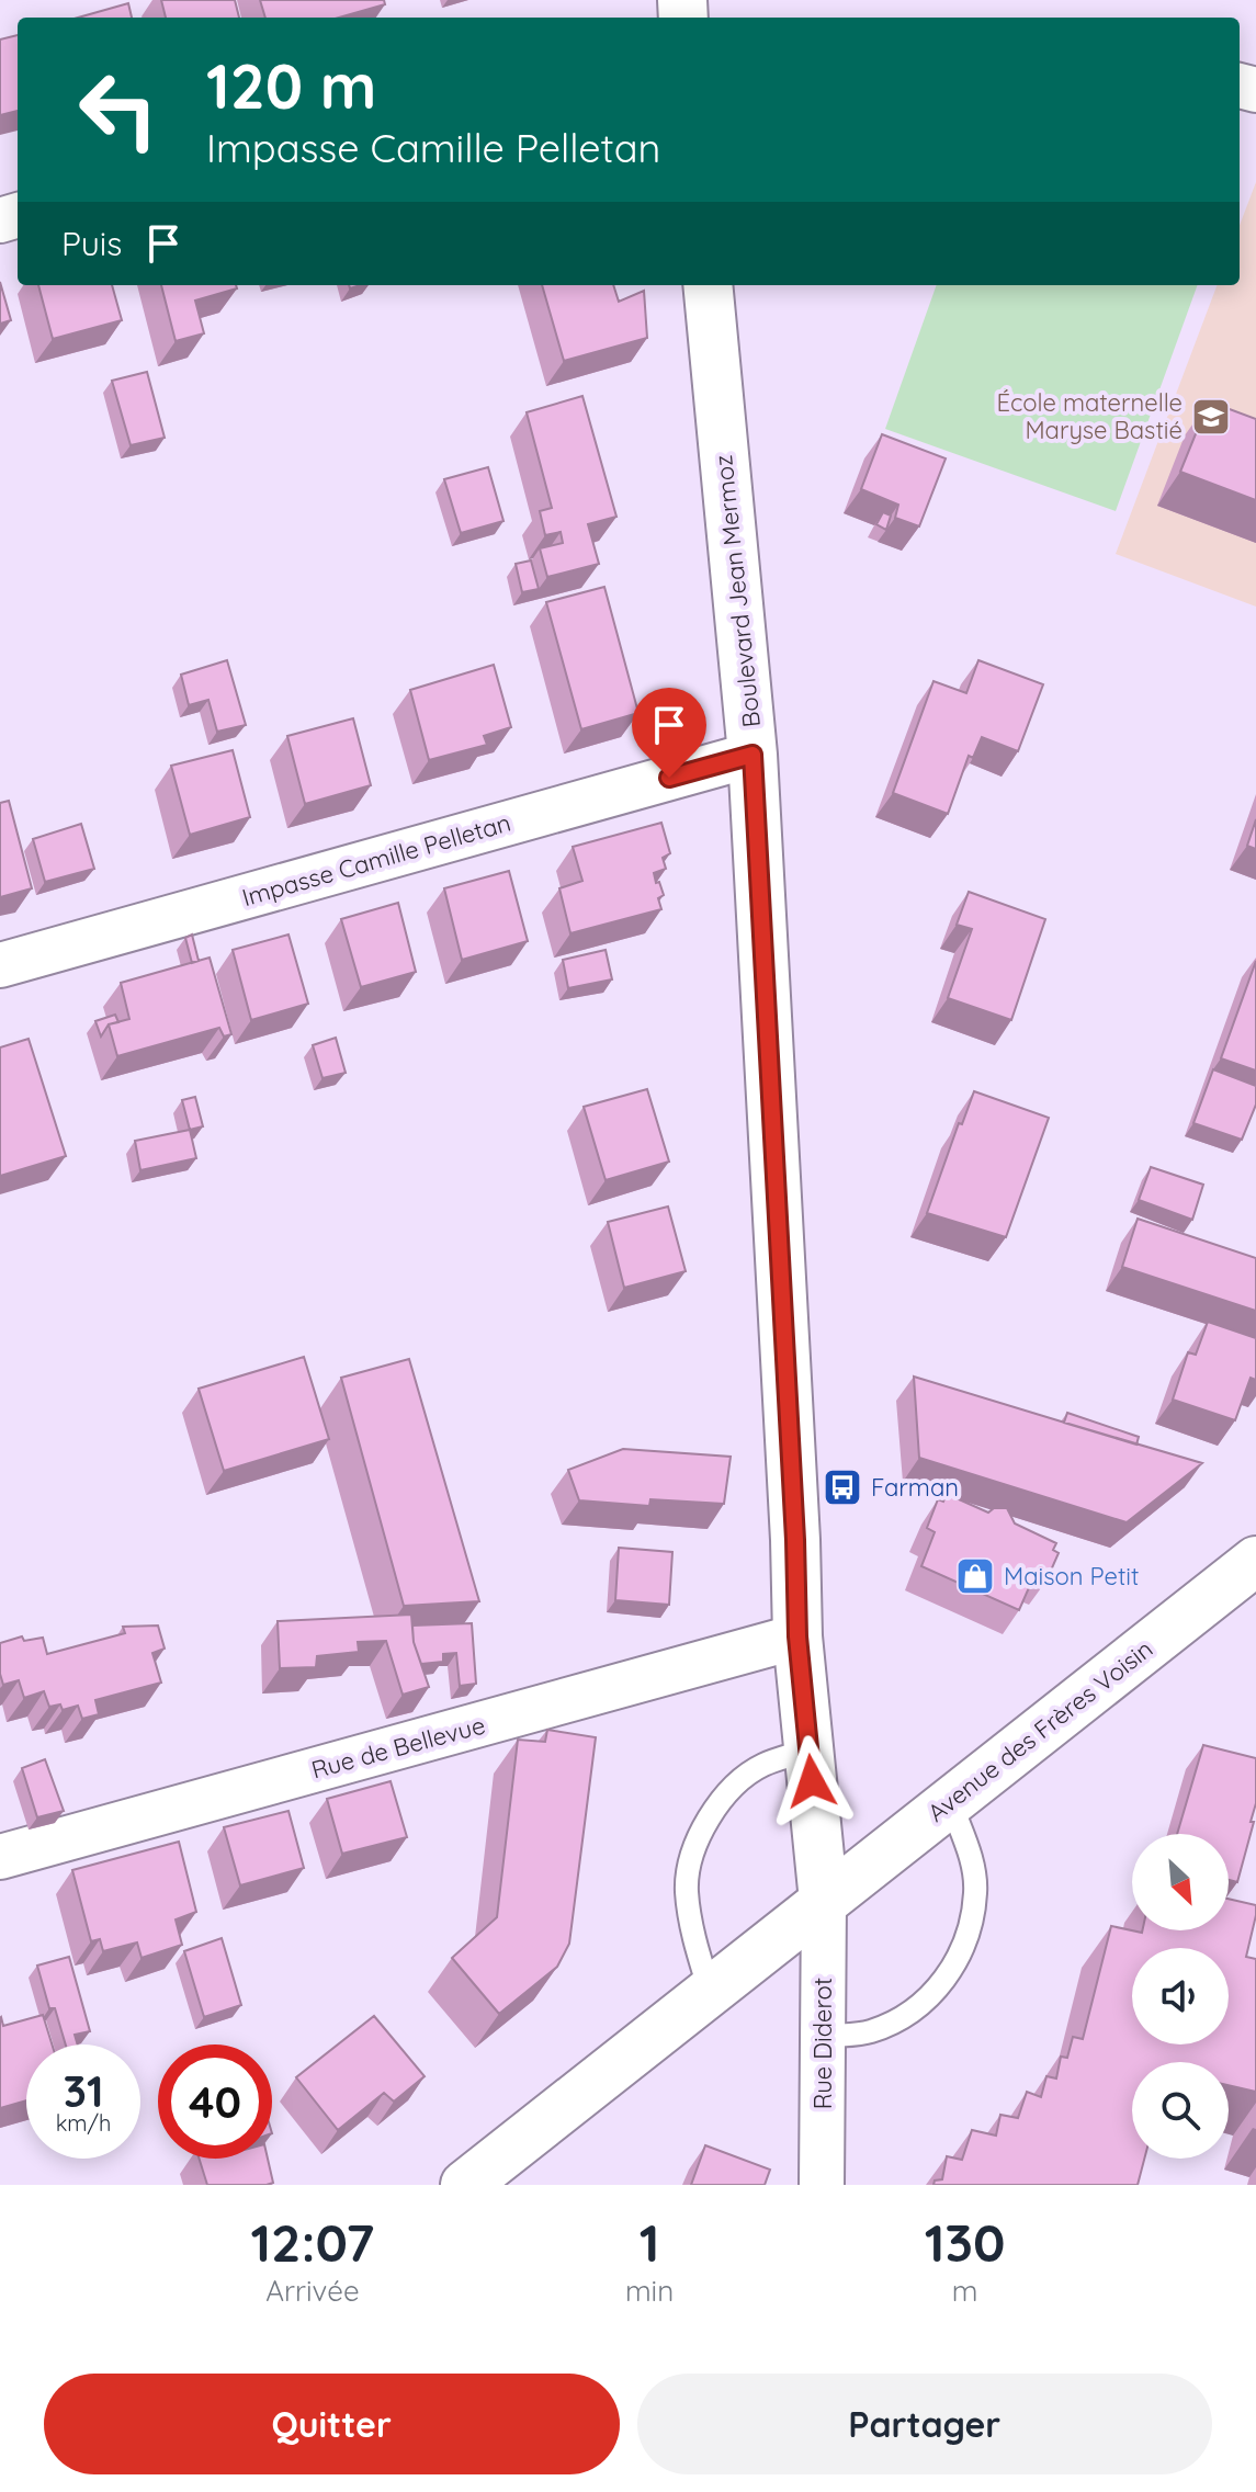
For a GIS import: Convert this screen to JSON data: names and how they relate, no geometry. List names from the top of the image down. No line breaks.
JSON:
{"streets":{"street":["Boulevard Jean Mermoz","Impasse Camille Pelletan","Avenue des Frères Voisin","Rue de Bellevue","Rue Diderot"]},"crossings":[["Boulevard Jean Mermoz","Impasse Camille Pelletan"],["Boulevard Jean Mermoz","Avenue des Frères Voisin"],["Boulevard Jean Mermoz","Rue de Bellevue"],["Boulevard Jean Mermoz","Rue Diderot"],["Avenue des Frères Voisin","Rue Diderot"]],"places":{"school or university":["École maternelle Maryse Bastié"],"bus stop":["Farman"],"shop":["Maison Petit"]},"north":"bottom right","page":{"turn":["120 m","Impasse Camille Pelletan"],"then":"Puis","speed":"31 km/h","limit":"40","eta":["12:07","Arrivée","1","min","130","m"],"buttons":["Quitter","Partager"]}}
